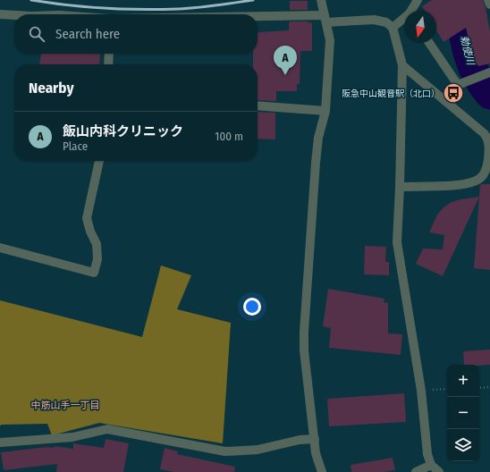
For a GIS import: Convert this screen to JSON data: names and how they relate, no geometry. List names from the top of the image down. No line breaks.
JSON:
{"districts":["中筋山手一丁目"],"water":["勅使川"],"places":{"bus stop":["阪急中山観音駅（北口）"]},"north":"bottom","page":{"search":"Search here","pins":"A","heading":"Nearby","list":[{"mark":"A","name":"飯山内科クリニック","note":"Place","value":"100 m"}],"map_buttons":["+","−"]}}
